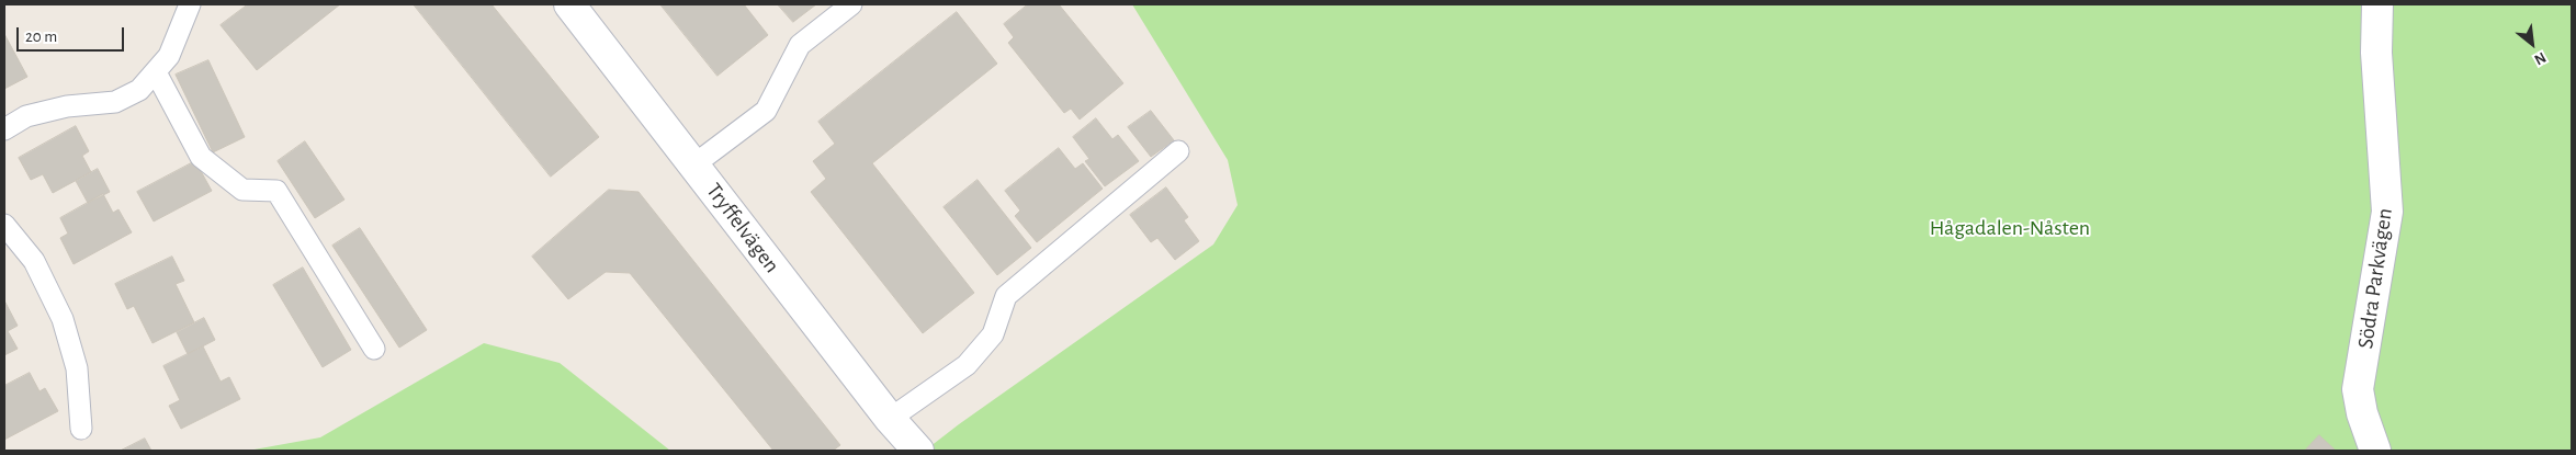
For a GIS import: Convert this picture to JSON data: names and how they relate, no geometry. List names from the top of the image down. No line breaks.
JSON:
{"streets":{"street":["Tryffelvägen","Södra Parkvägen"]},"parks":["Hågadalen-Nåsten"],"scale_bar":"20 m","north":"bottom right"}
